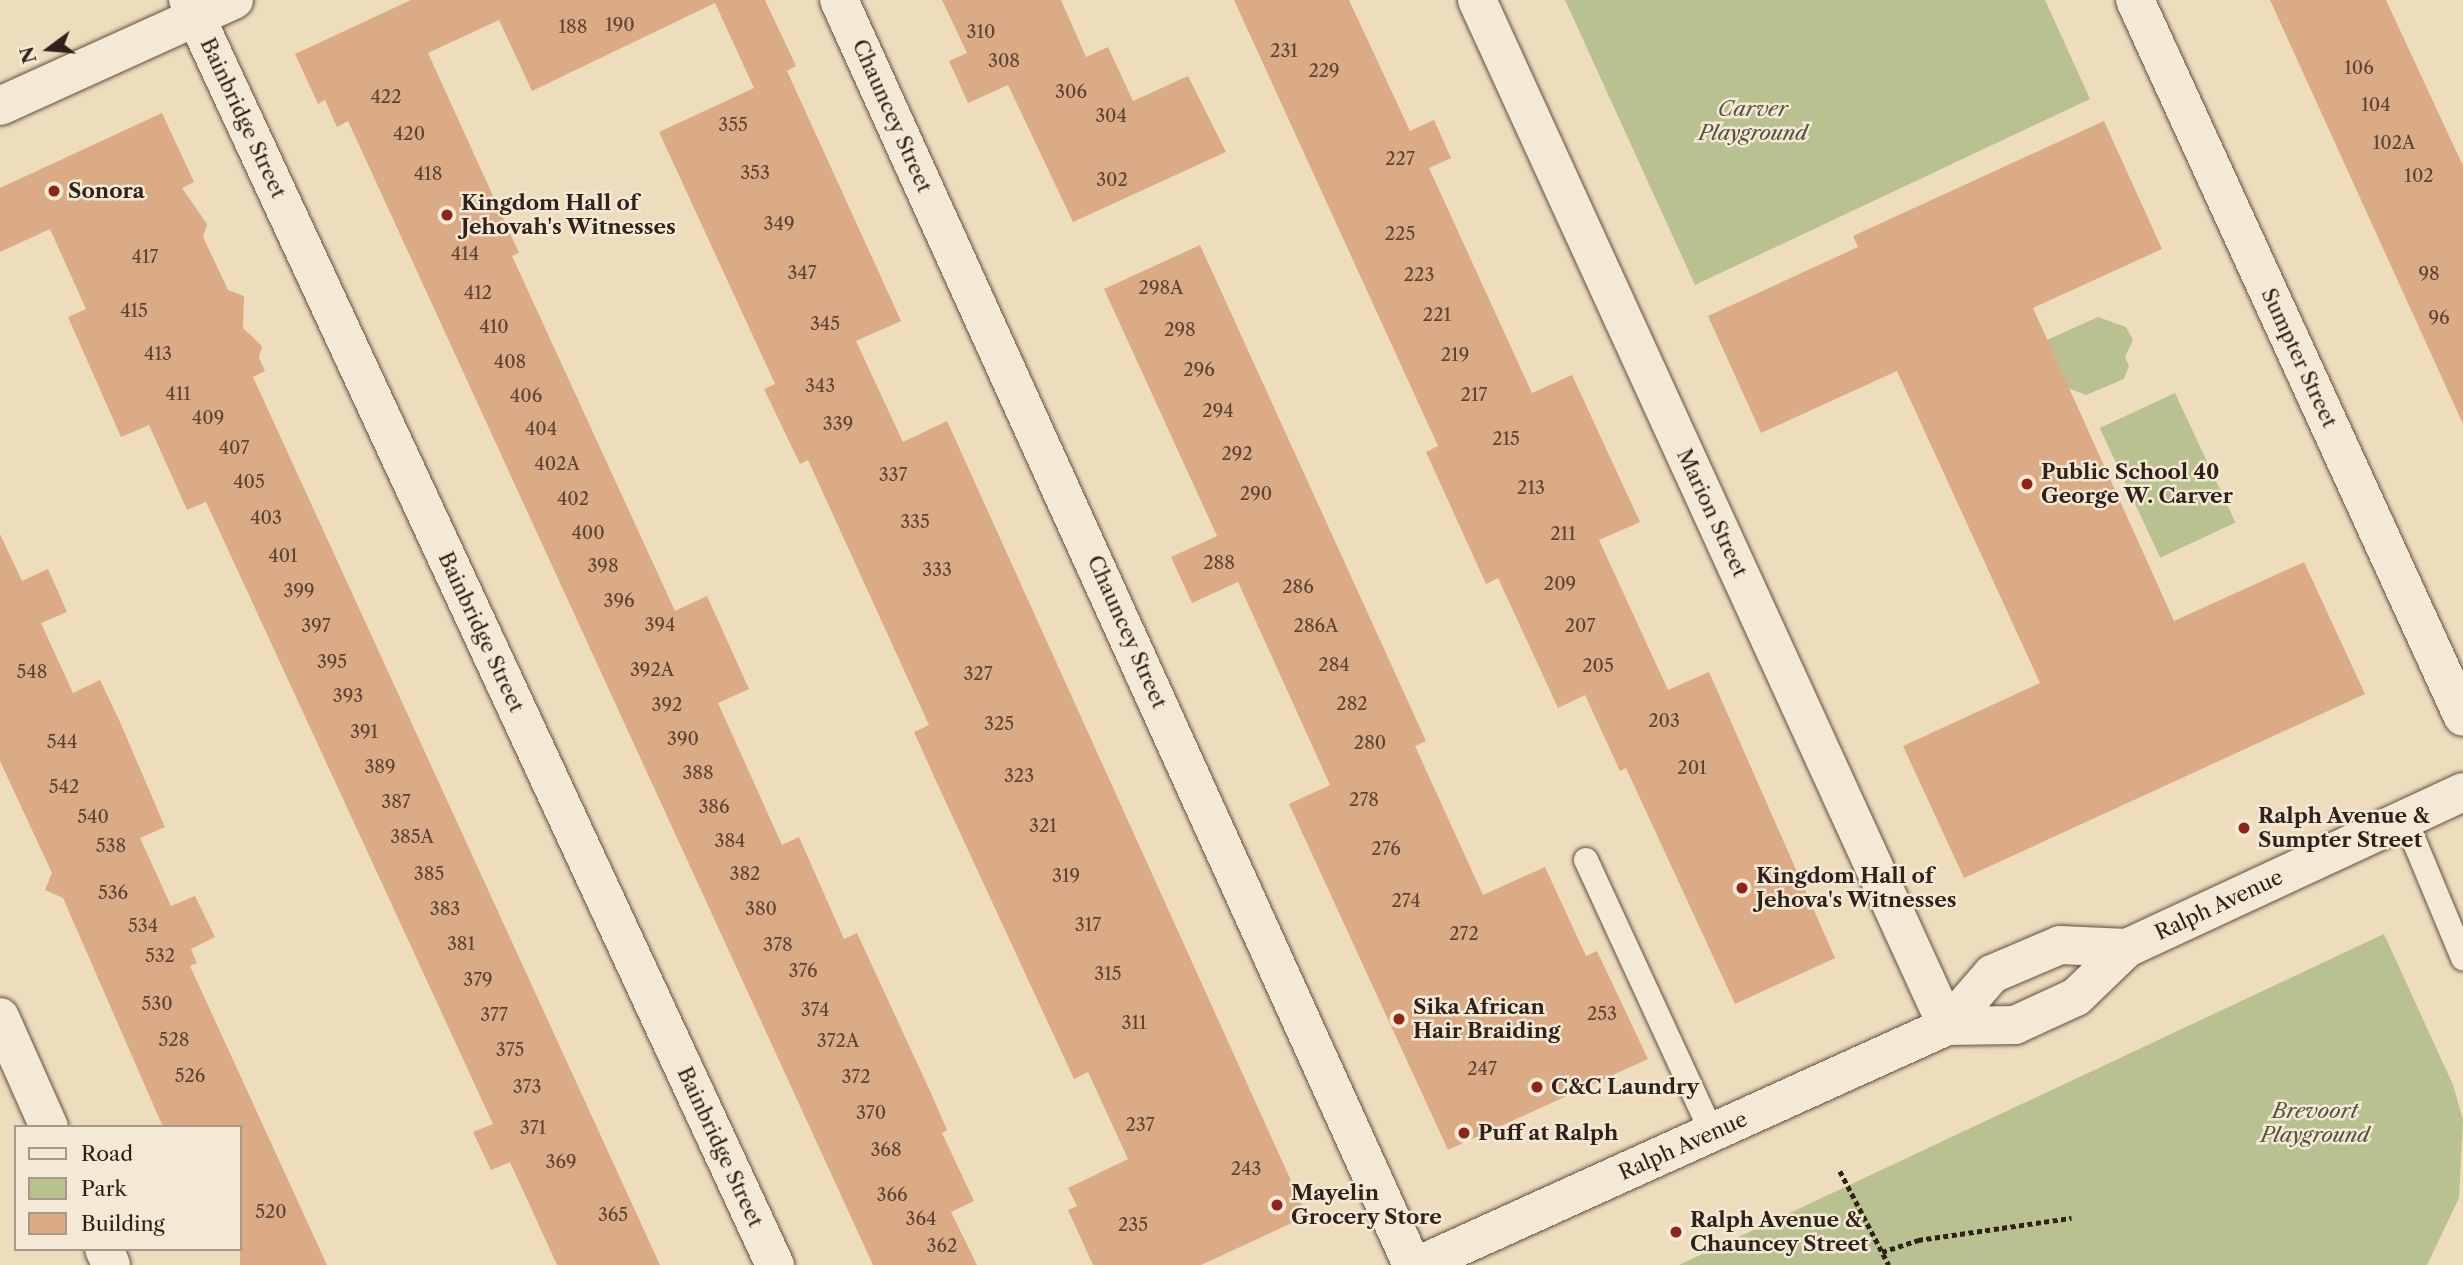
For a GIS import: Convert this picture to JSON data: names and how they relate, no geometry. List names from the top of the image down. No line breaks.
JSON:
{"streets":{"street":["Chauncey Street","Bainbridge Street","Sumpter Street","Marion Street","Ralph Avenue"]},"crossings":[["Marion Street","Ralph Avenue"]],"parks":["Carver Playground","Brevoort Playground"],"places":["Sonora","Kingdom Hall of Jehovah's Witnesses","Public School 40 George W. Carver","Ralph Avenue & Sumpter Street","Kingdom Hall of Jehova's Witnesses","Sika African Hair Braiding","C&C Laundry","Puff at Ralph","Mayelin Grocery Store","Ralph Avenue & Chauncey Street"],"house_numbers":["190","188","310","231","308","106","229","306","422","104","304","355","420","102A","227","353","418","102","302","349","225","414","417","347","98","223","298A","412","415","221","96","345","410","298","413","219","408","296","343","411","217","406","294","409","339","404","215","407","292","402A","337","405","213","290","402","403","335","400","211","401","288","398","333","209","286","399","396","394","397","286A","207","395","284","205","392A","548","327","393","282","392","203","325","391","390","544","280","389","201","388","323","542","278","387","386","540","321","385A","384","538","276","385","382","319","536","274","383","380","317","534","272","381","378","532","376","315","379","530","374","253","377","311","528","372A","375","247","526","372","373","370","237","371","368","369","243","366","520","365","364","235","362"],"legend":["Road","Park","Building"],"north":"left"}
